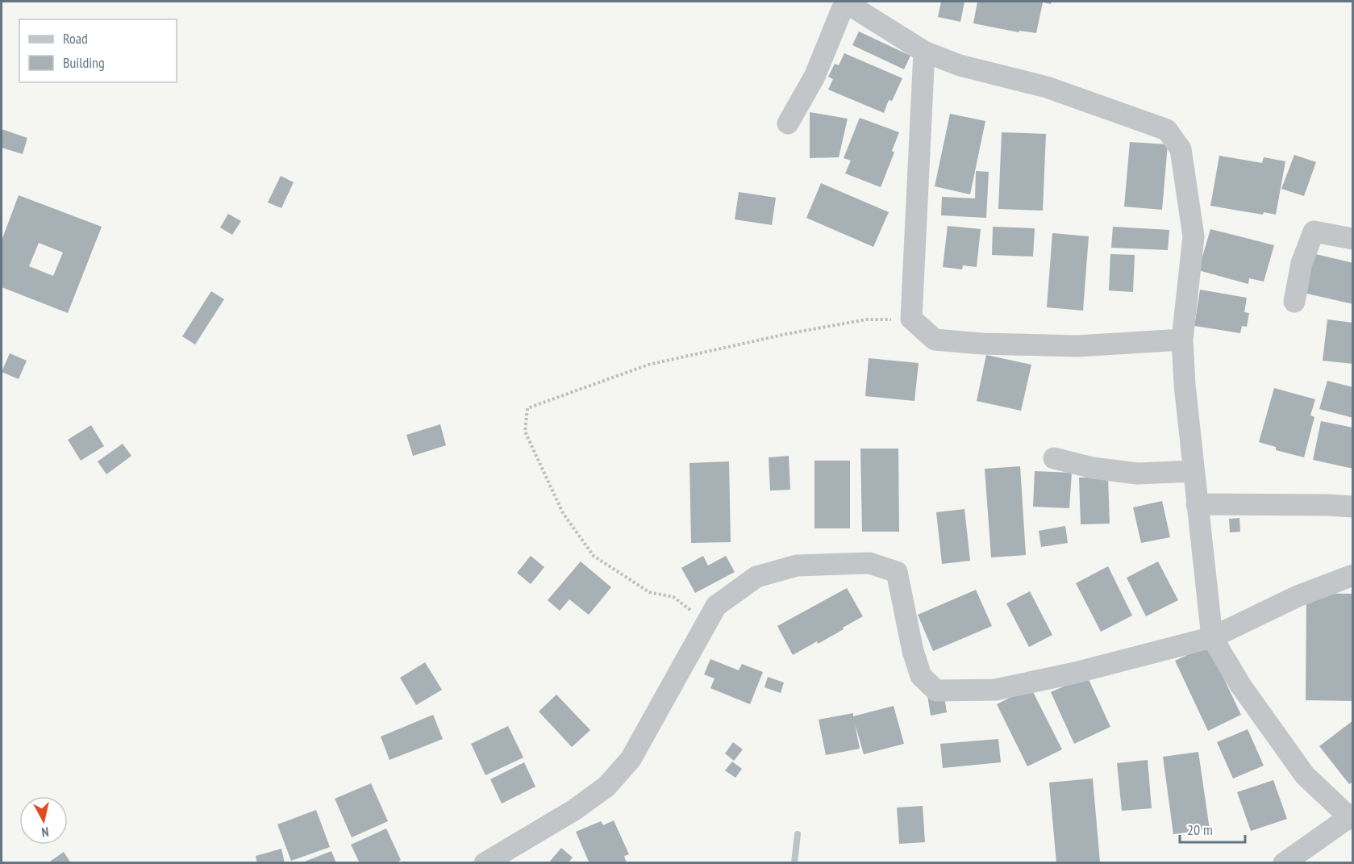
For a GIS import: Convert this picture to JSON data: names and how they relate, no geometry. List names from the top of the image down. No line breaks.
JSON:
{"legend":["Road","Building"],"scale_bar":"20 m","north":"bottom"}
